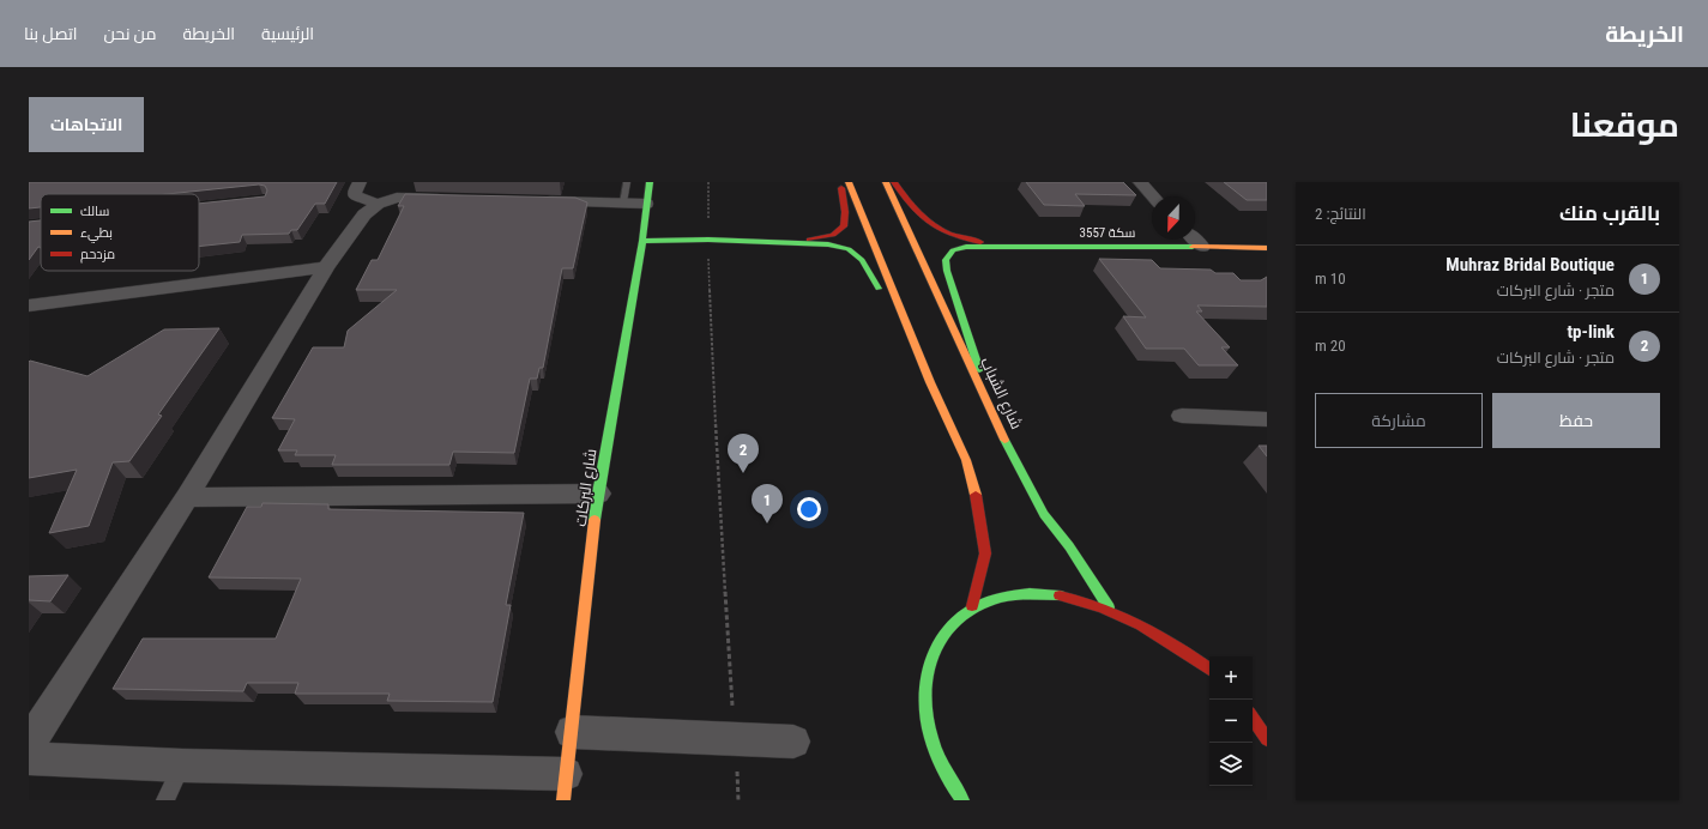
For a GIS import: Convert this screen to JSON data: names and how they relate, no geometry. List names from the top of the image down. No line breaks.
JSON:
{"streets":{"main road":["سكة 3557","شارع الشباب","شارع البركات"]},"legend":["سالك","بطيء","مزدحم"],"north":"bottom","page":{"header":"الخريطة","nav":["الرئيسية","الخريطة","من نحن","اتصل بنا"],"title":"موقعنا","buttons":["الاتجاهات",["حفظ","مشاركة"]],"heading":["بالقرب منك","النتائج: 2"],"list":[{"mark":"1","name":"Muhraz Bridal Boutique","note":"متجر · شارع البركات","value":"10 m"},{"mark":"2","name":"tp-link","note":"متجر · شارع البركات","value":"20 m"}],"pins":["2","1"],"map_buttons":["+","−"]}}
